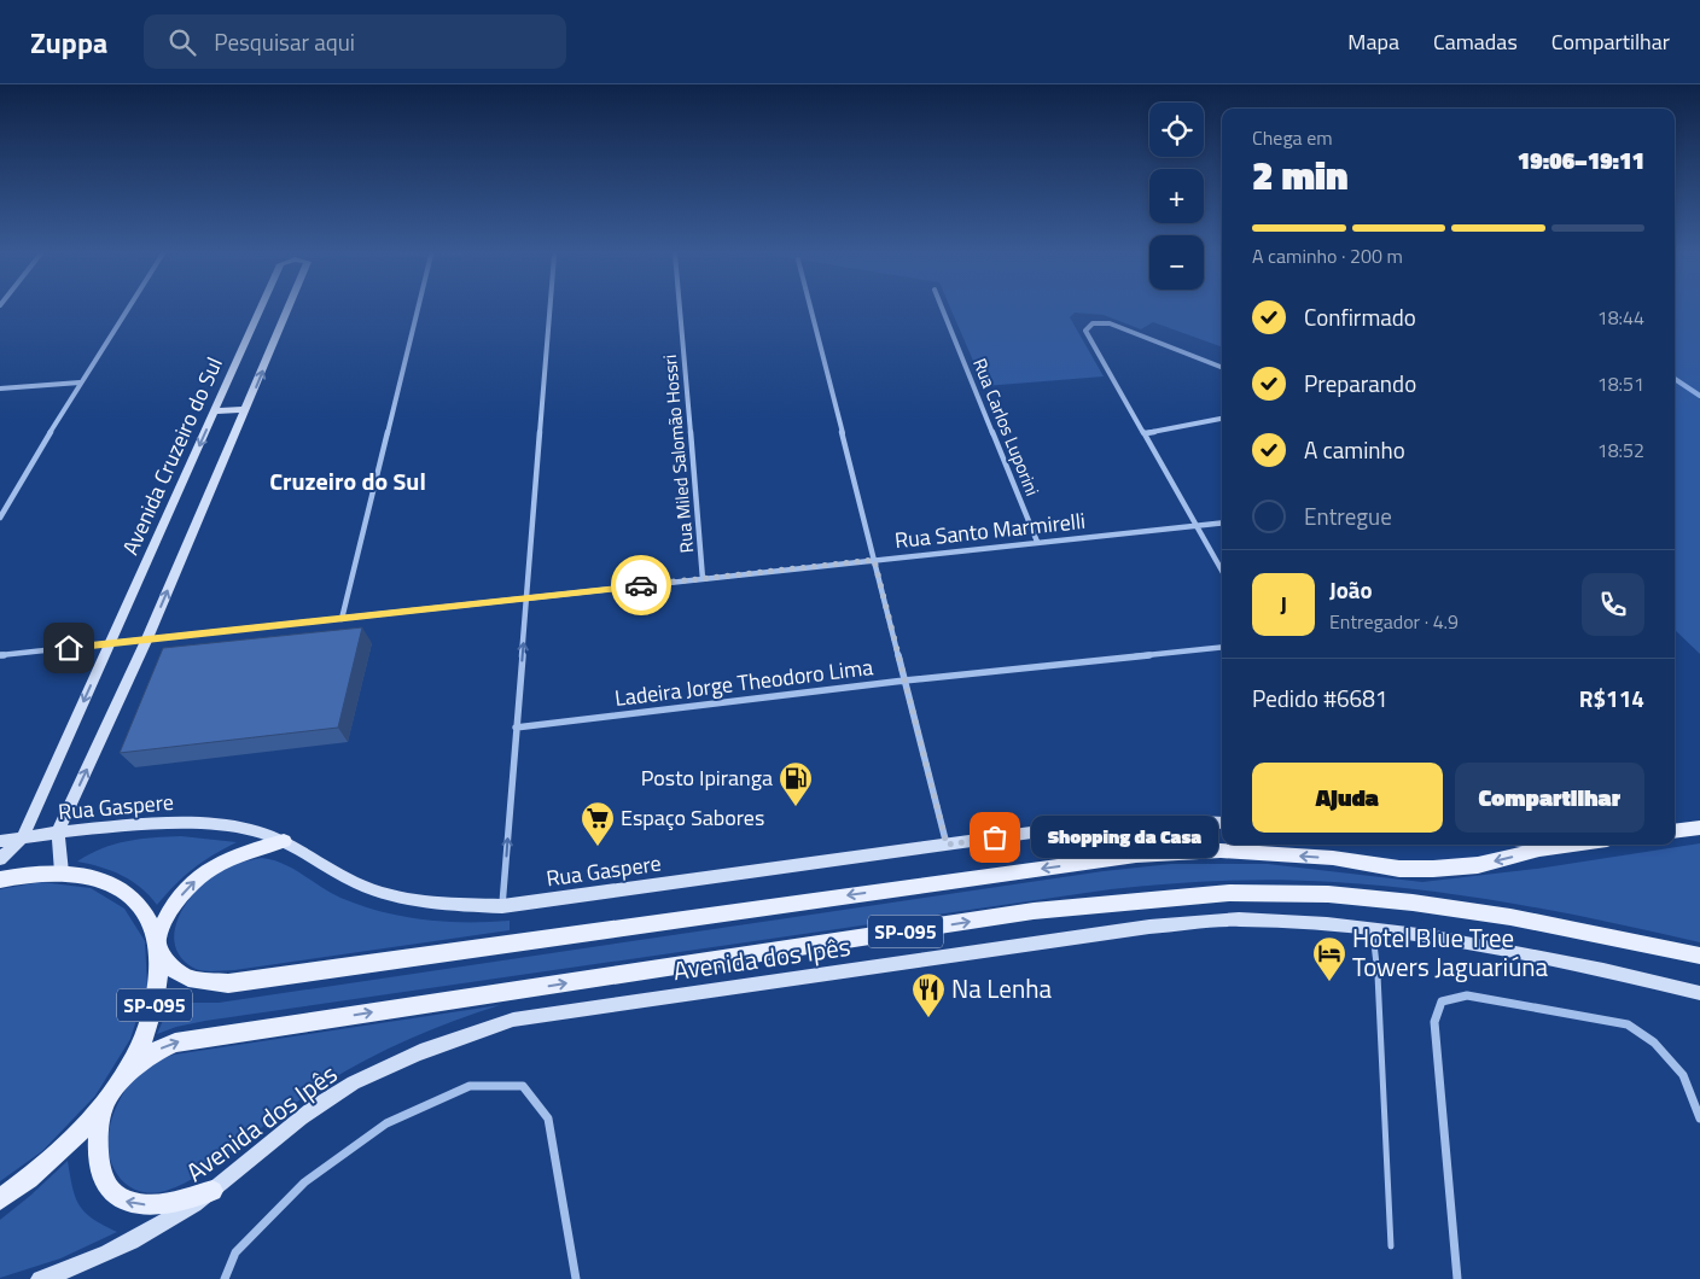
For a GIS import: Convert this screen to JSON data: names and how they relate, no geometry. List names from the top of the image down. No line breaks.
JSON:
{"streets":{"main road":["SP-095"],"street":["Rua Carlos Luporini","Rua Miled Salomão Hossri","Avenida Cruzeiro do Sul","Rua Santo Marmirelli","Ladeira Jorge Theodoro Lima","Rua Gaspere","Avenida dos Ipês"]},"crossings":[["Rua Carlos Luporini","Rua Santo Marmirelli"],["Rua Miled Salomão Hossri","Rua Santo Marmirelli"],["Avenida Cruzeiro do Sul","Rua Santo Marmirelli"],["Avenida Cruzeiro do Sul","Rua Gaspere"],["Avenida Cruzeiro do Sul","SP-095"]],"districts":["Cruzeiro do Sul"],"places":{"fuel station":["Posto Ipiranga"],"other":["Shopping da Casa"],"supermarket":["Espaço Sabores"],"hotel":["Hotel Blue Tree Towers Jaguariúna"],"restaurant":["Na Lenha"]},"page":{"header":"Zuppa","search":"Pesquisar aqui","nav":["Mapa","Camadas","Compartilhar"],"map_buttons":["+","−"],"heading":["2 min","Chega em","19:06–19:11"],"panel":["João","Entregador · 4.9","Pedido #6681","R$114"],"bar":"A caminho · 200 m","list":[["Confirmado","18:44"],["Preparando","18:51"],["A caminho","18:52"],"Entregue"],"round":"J","buttons":["Ajuda","Compartilhar"],"bubble":"Shopping da Casa"}}
